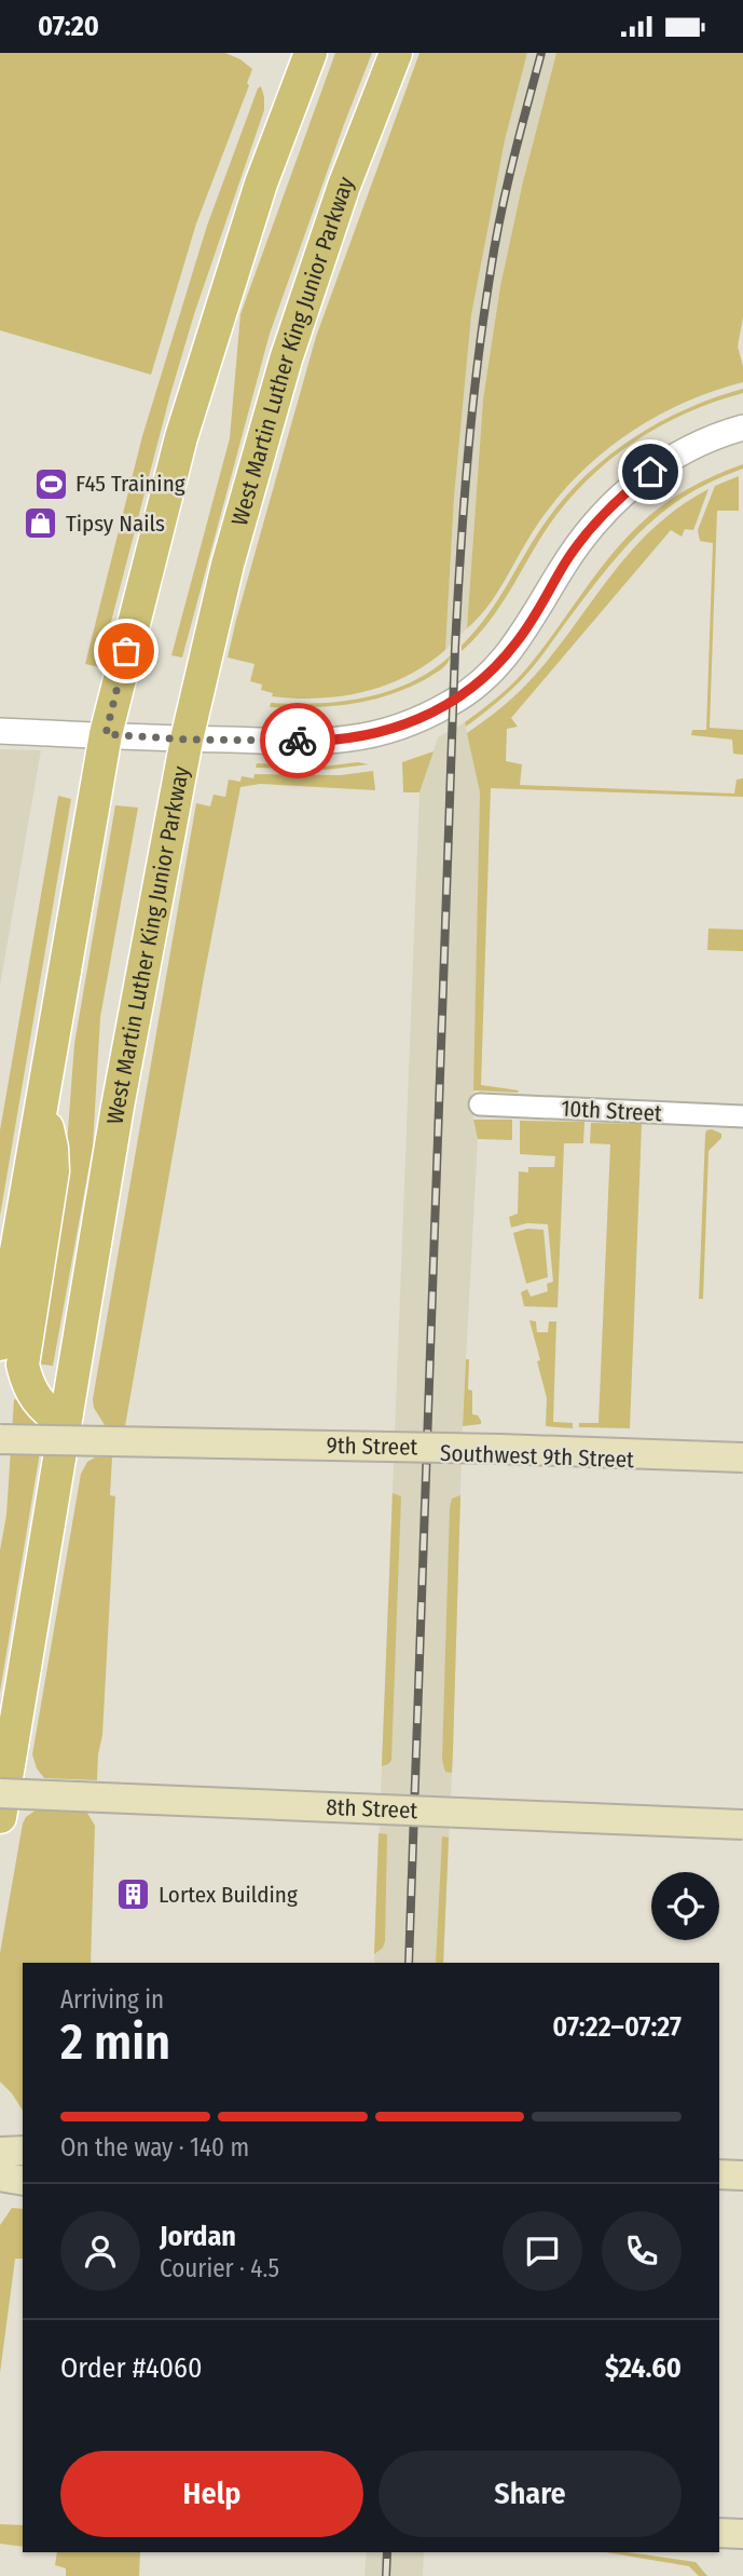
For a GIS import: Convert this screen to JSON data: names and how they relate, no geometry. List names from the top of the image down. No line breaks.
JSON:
{"streets":{"main road":["West Martin Luther King Junior Parkway","9th Street","8th Street"],"street":["10th Street","Southwest 9th Street"]},"crossings":[["West Martin Luther King Junior Parkway","Southwest 9th Street"],["West Martin Luther King Junior Parkway","8th Street"],["9th Street","Southwest 9th Street"]],"places":{"sports":["F45 Training"],"shop":["Tipsy Nails"],"building":["Lortex Building"]},"page":{"status":"07:20","heading":["2 min","Arriving in","07:22–07:27"],"panel":["Jordan","Courier · 4.5","Order #4060","$24.60"],"bar":"On the way · 140 m","buttons":["Help","Share"]}}
